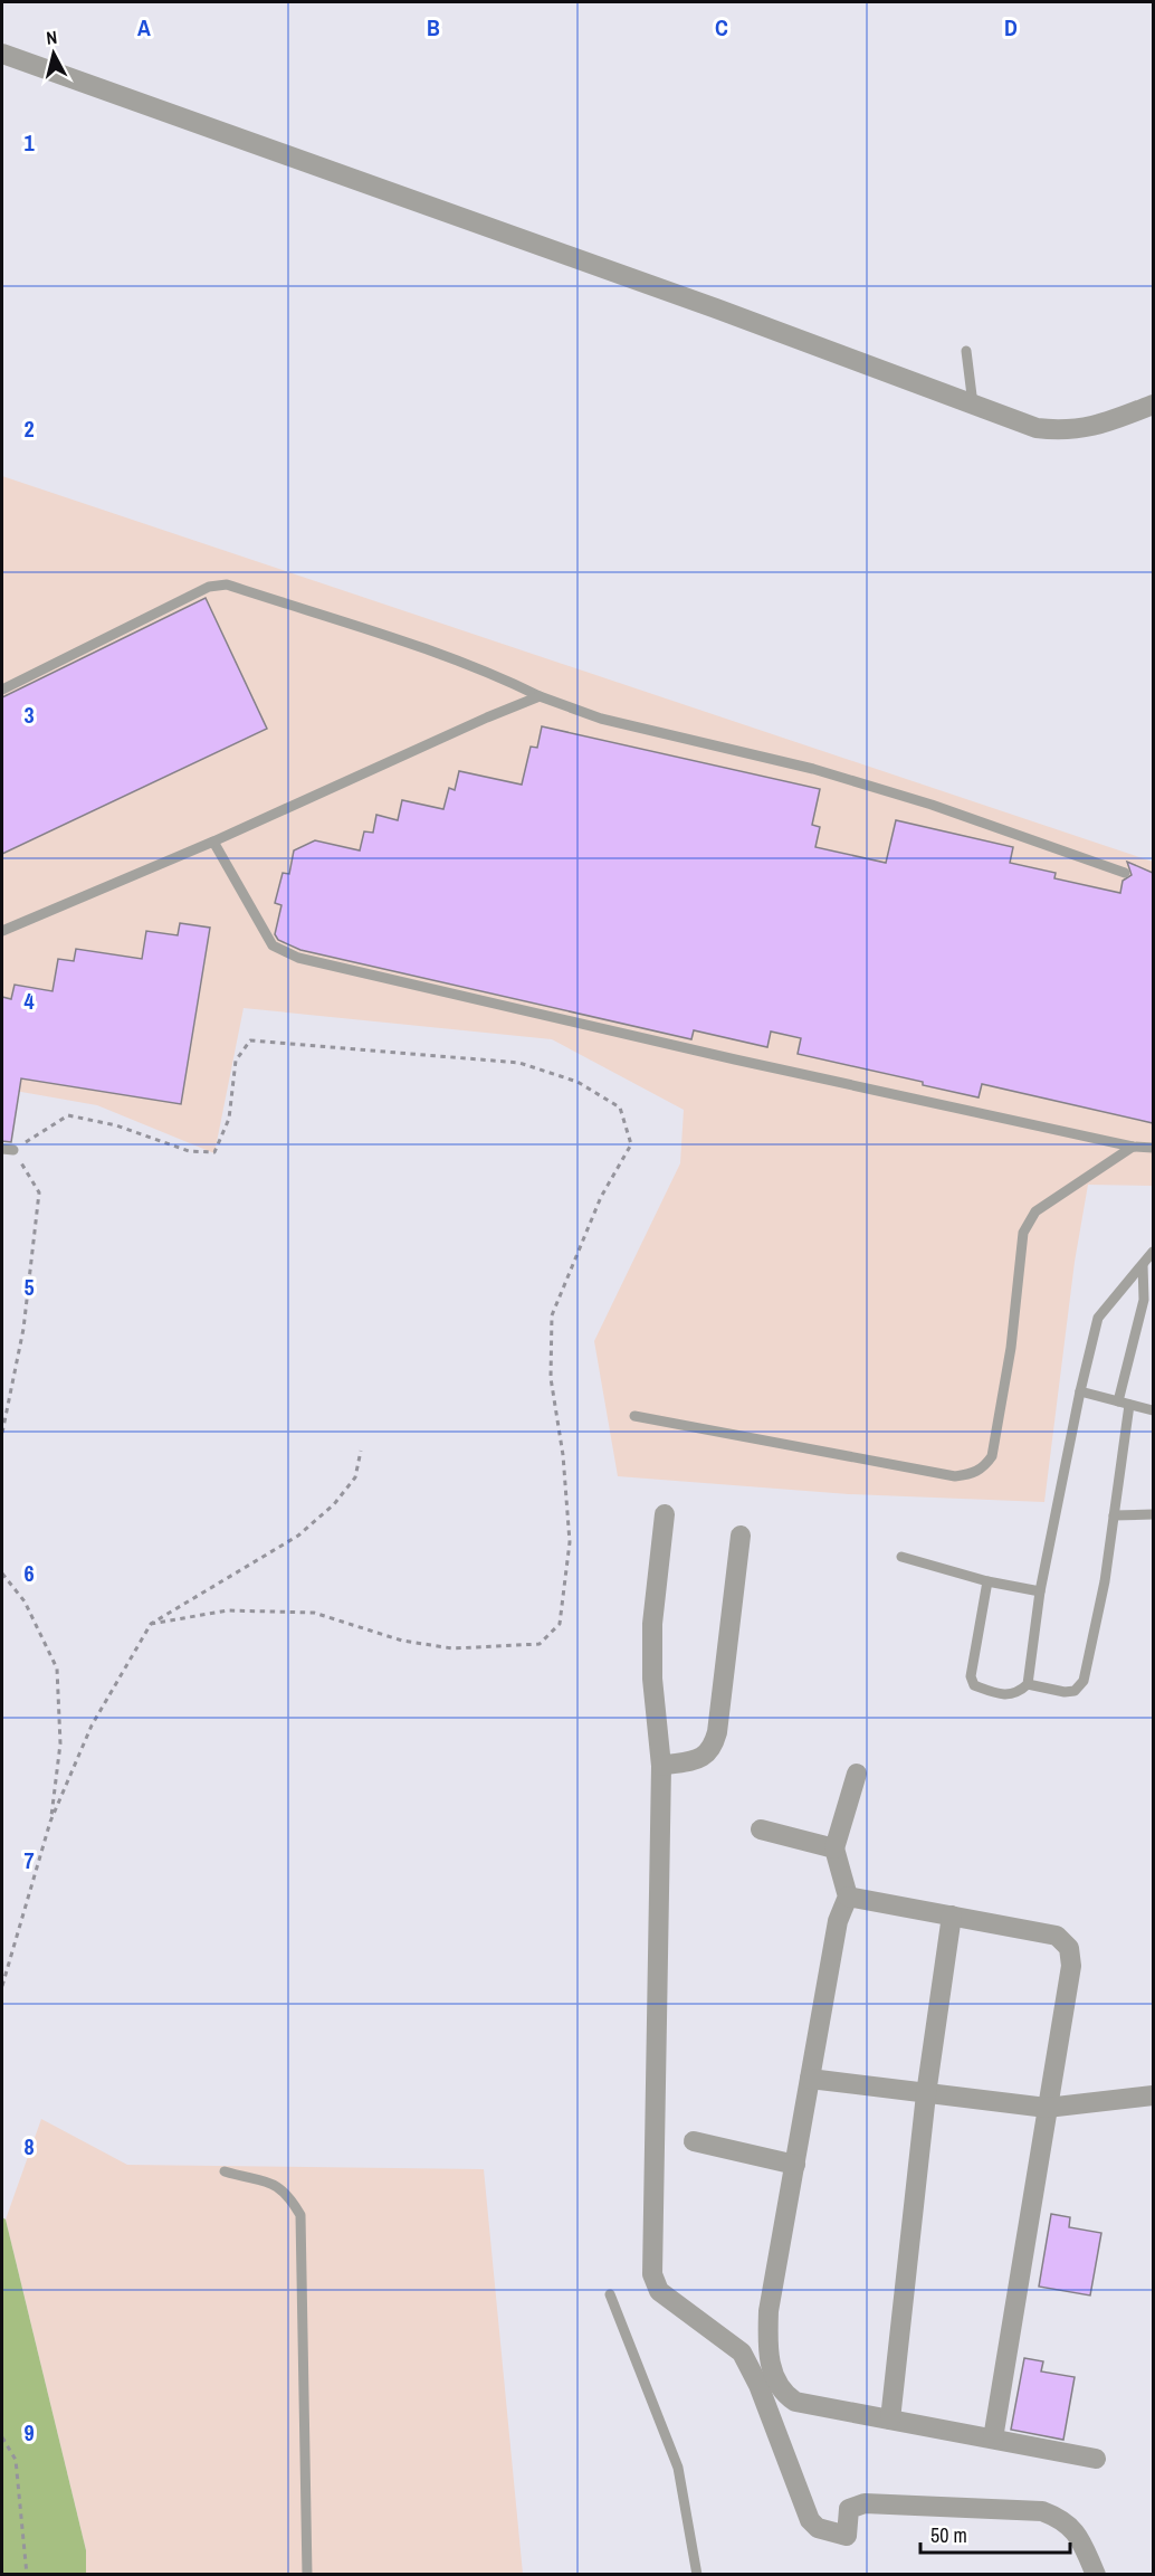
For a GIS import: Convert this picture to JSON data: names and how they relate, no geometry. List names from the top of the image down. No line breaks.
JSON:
{"scale_bar":"50 m","north":"top","grid":{"columns":["A","B","C","D"],"rows":["1","2","3","4","5","6","7","8","9"]}}
